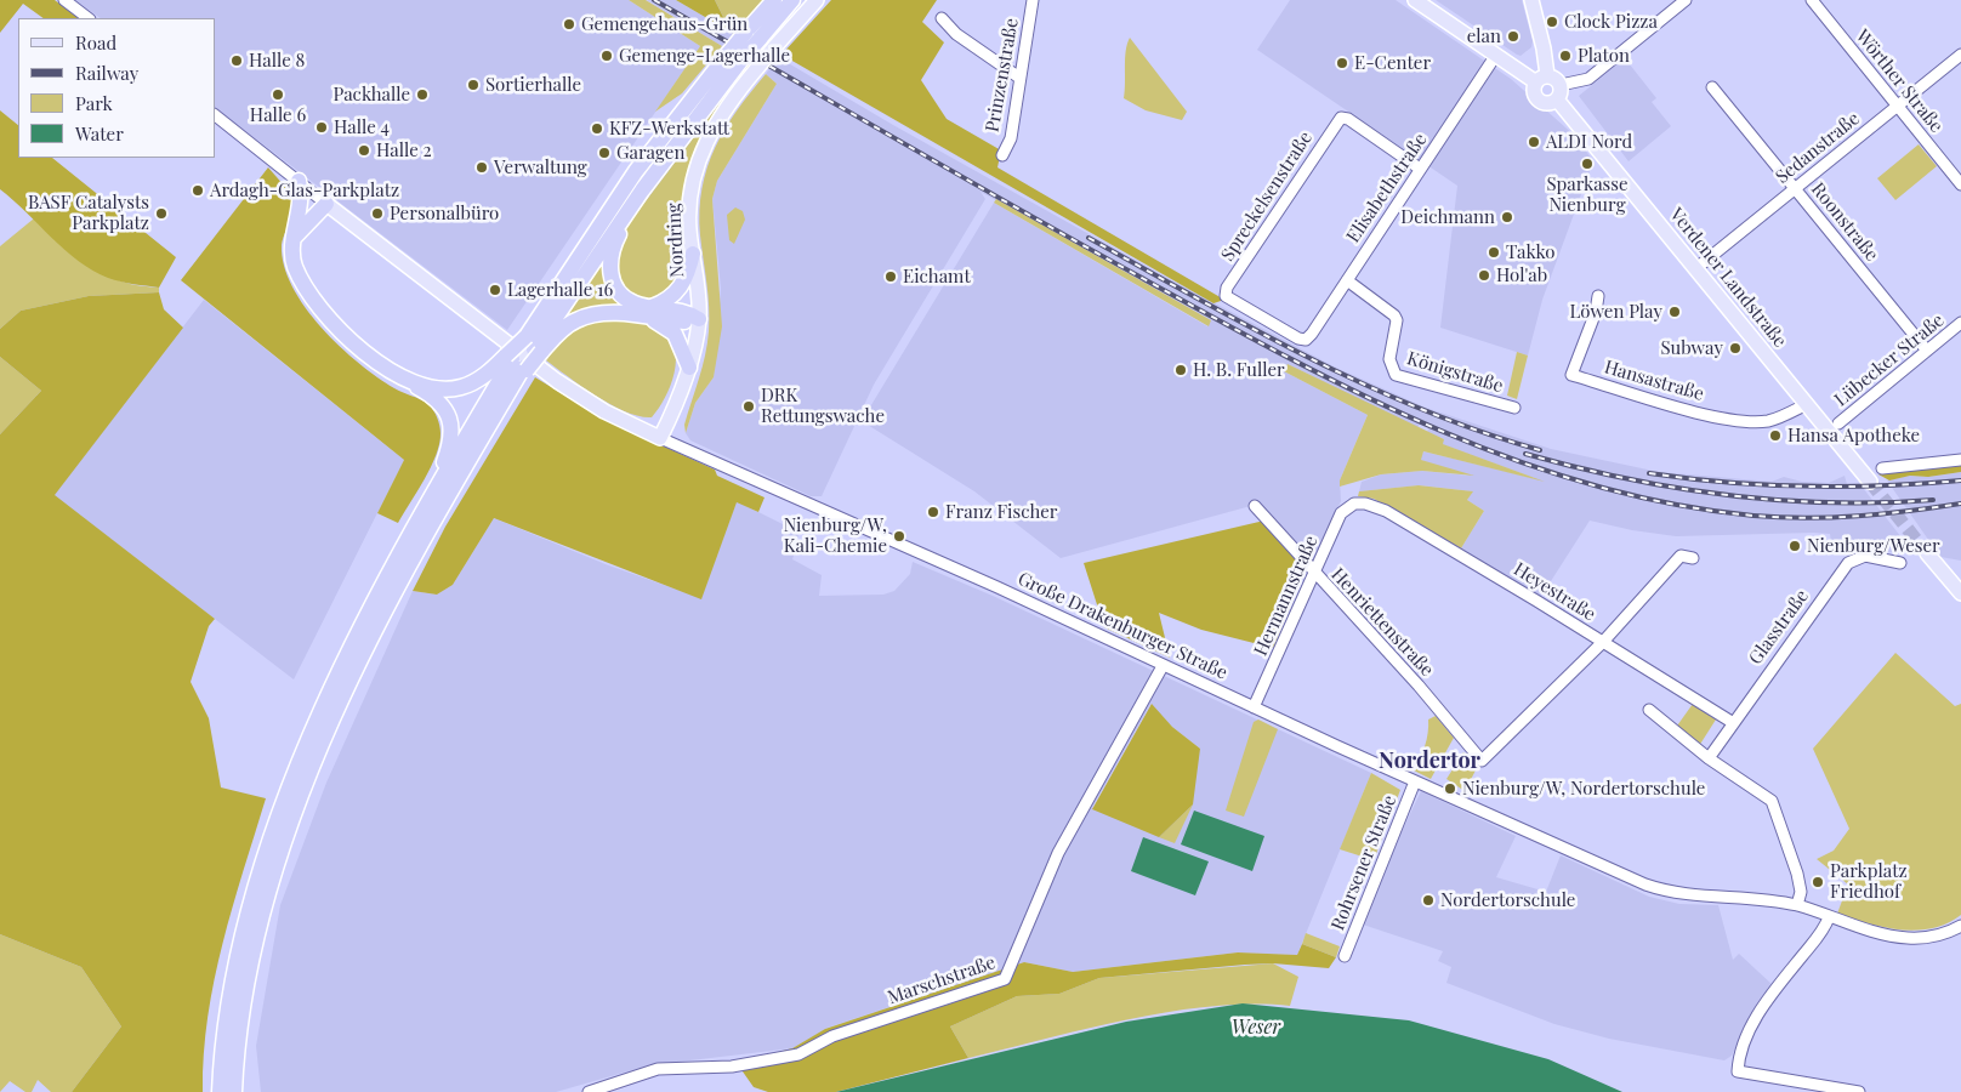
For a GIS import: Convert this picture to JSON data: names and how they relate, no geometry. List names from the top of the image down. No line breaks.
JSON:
{"streets":{"main road":["Nordring","Verdener Landstraße","Große Drakenburger Straße"],"street":["Prinzenstraße","Wörther Straße","Sedanstraße","Elisabethstraße","Spreckelsenstraße","Roonstraße","Lübecker Straße","Königstraße","Hansastraße","Heyestraße","Hermannstraße","Henriettenstraße","Glasstraße","Rohrsener Straße","Marschstraße"]},"crossings":[["Wörther Straße","Sedanstraße"],["Sedanstraße","Roonstraße"],["Sedanstraße","Verdener Landstraße"],["Elisabethstraße","Spreckelsenstraße"],["Elisabethstraße","Königstraße"],["Roonstraße","Lübecker Straße"],["Nordring","Große Drakenburger Straße"],["Verdener Landstraße","Hansastraße"],["Heyestraße","Hermannstraße"],["Heyestraße","Henriettenstraße"],["Heyestraße","Glasstraße"],["Hermannstraße","Henriettenstraße"],["Hermannstraße","Große Drakenburger Straße"],["Große Drakenburger Straße","Rohrsener Straße"],["Große Drakenburger Straße","Marschstraße"]],"districts":["Nordertor"],"water":["Weser"],"places":["Clock Pizza","Gemengehaus-Grün","elan","Gemenge-Lagerhalle","Platon","Halle 8","E-Center","Sortierhalle","Halle 6","Packhalle","Halle 4","KFZ-Werkstatt","ALDI Nord","Halle 2","Garagen","Sparkasse Nienburg","Verwaltung","Ardagh-Glas-Parkplatz","BASF Catalysts Parkplatz","Personalbüro","Deichmann","Takko","Hol'ab","Eichamt","Lagerhalle 16","Löwen Play","Subway","H. B. Fuller","DRK Rettungswache","Hansa Apotheke","Franz Fischer","Nienburg/W, Kali-Chemie","Nienburg/Weser","Nienburg/W, Nordertorschule","Parkplatz Friedhof","Nordertorschule"],"legend":["Road","Railway","Park","Water"]}
